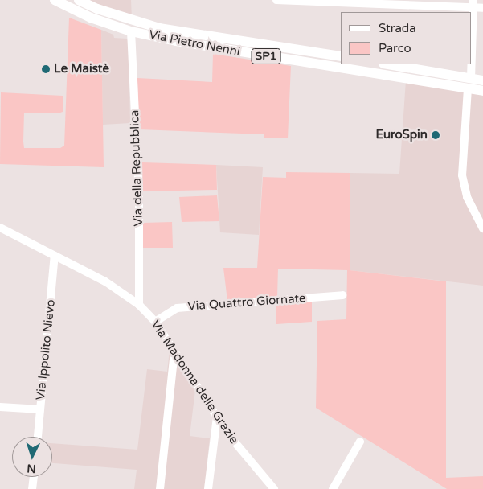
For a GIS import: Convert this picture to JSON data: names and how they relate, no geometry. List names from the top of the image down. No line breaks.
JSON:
{"streets":{"main road":["Via Pietro Nenni","SP1"],"street":["Via della Repubblica","Via Quattro Giornate","Via Ippolito Nievo","Via Madonna delle Grazie"]},"crossings":[["Via Pietro Nenni","Via della Repubblica"],["Via della Repubblica","Via Madonna delle Grazie"],["Via Quattro Giornate","Via Madonna delle Grazie"],["Via Ippolito Nievo","Via Madonna delle Grazie"]],"places":["Le Maistè","EuroSpin"],"legend":["Strada","Parco"],"north":"bottom"}
